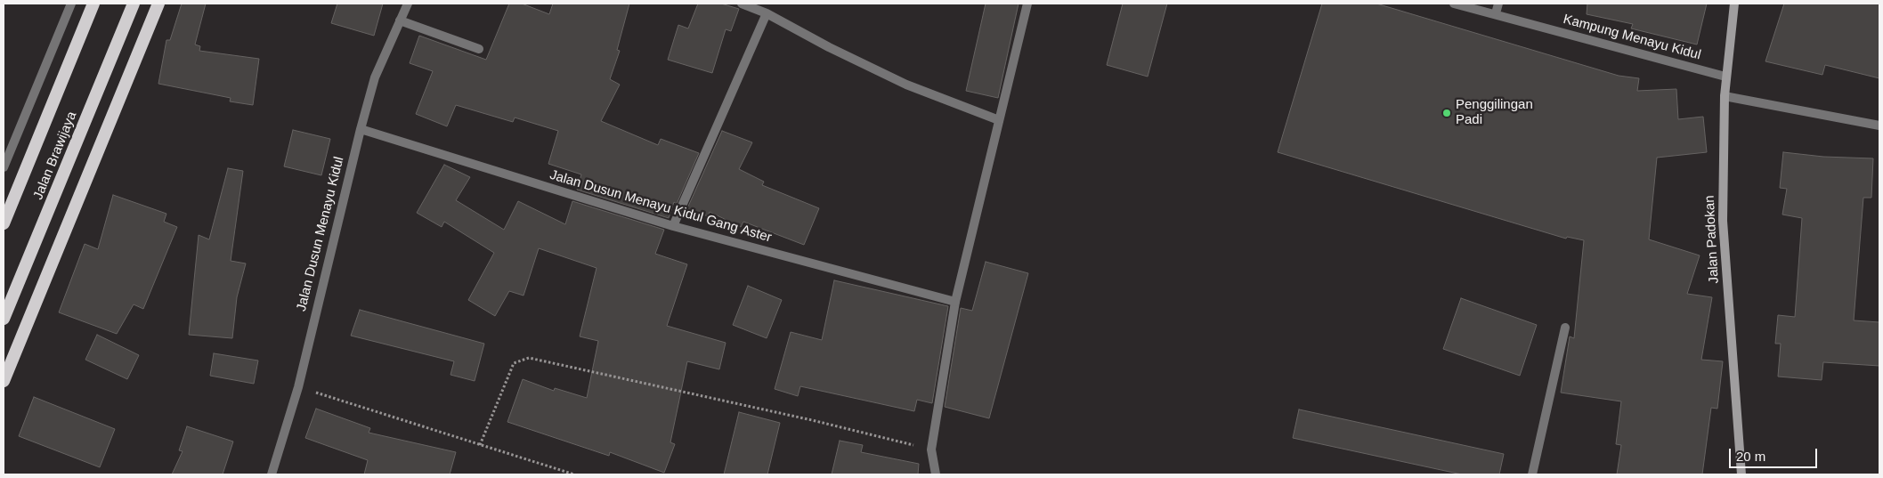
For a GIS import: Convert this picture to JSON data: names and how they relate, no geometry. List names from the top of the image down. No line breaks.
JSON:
{"streets":{"highway":["Jalan Brawijaya"],"main road":["Jalan Padokan"],"street":["Kampung Menayu Kidul","Jalan Dusun Menayu Kidul Gang Aster","Jalan Dusun Menayu Kidul"]},"crossings":[["Kampung Menayu Kidul","Jalan Padokan"],["Jalan Dusun Menayu Kidul Gang Aster","Jalan Dusun Menayu Kidul"]],"places":["Penggilingan Padi"],"scale_bar":"20 m"}
